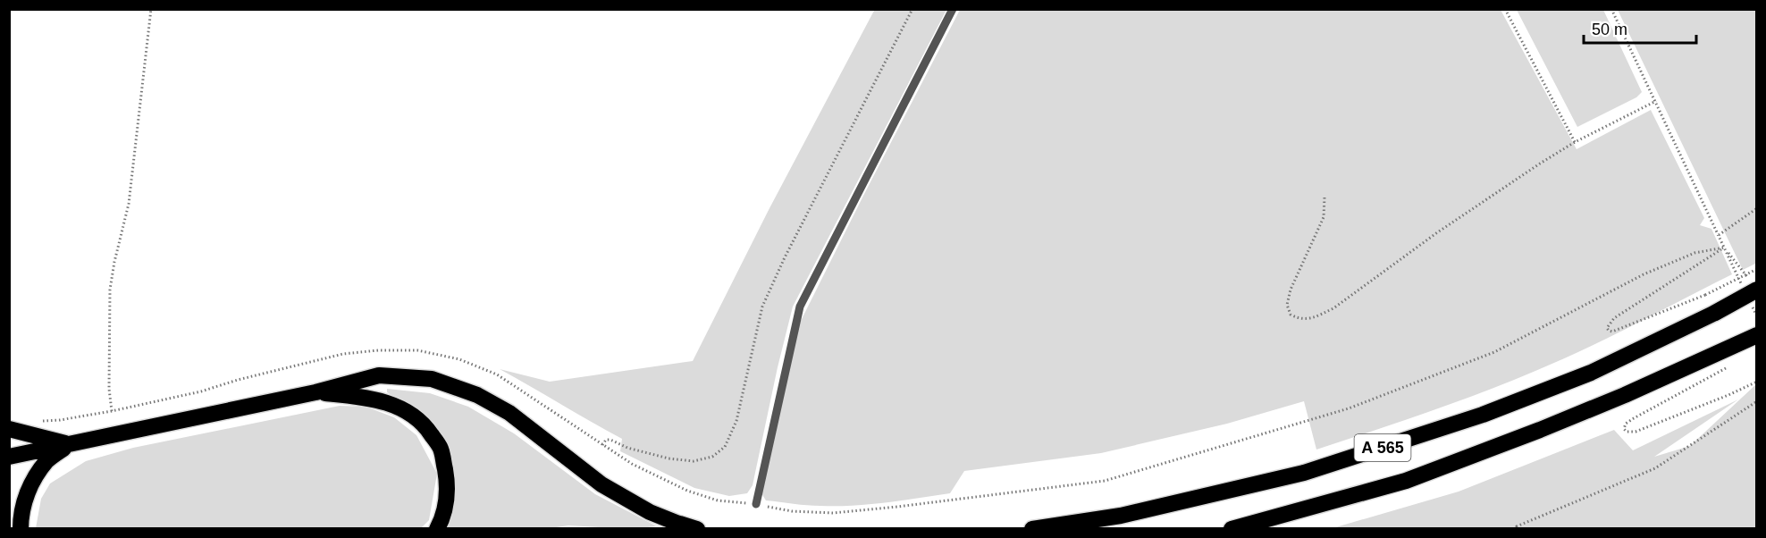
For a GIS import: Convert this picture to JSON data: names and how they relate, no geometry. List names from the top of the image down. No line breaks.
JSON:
{"streets":{"highway":["A 565"]},"scale_bar":"50 m"}
